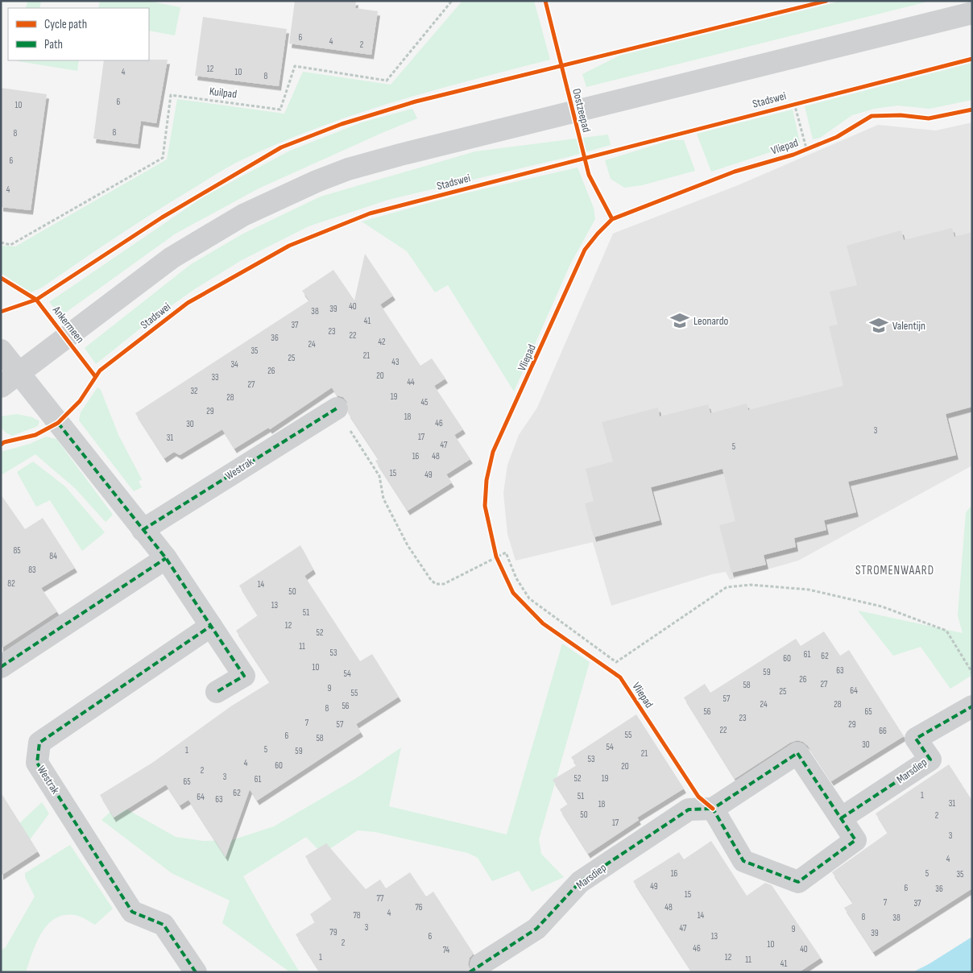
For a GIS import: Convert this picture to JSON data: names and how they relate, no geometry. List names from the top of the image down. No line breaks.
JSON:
{"streets":{"street":["Westrak","Marsdiep"],"path":["Kuilpad"],"cycle path":["Stadswei","Oostzeepad","Vliepad","Ankermeen"]},"districts":["STROMENWAARD"],"places":{"school or university":["Leonardo","Valentijn"]},"house_numbers":["6","4","2","12","4","10","8","6","10","8","8","6","4","40","39","38","41","37","23","22","36","42","24","35","21","25","43","34","26","20","33","44","27","32","19","28","45","29","18","46","30","3","17","31","47","5","16","48","15","49","85","84","83","82","14","50","13","51","12","52","11","53","61","62","60","10","63","59","54","26","27","58","9","64","25","55","57","24","28","56","8","56","65","23","7","57","29","22","66","55","6","58","30","54","5","1","59","21","53","4","60","20","2","3","52","19","61","65","62","1","51","64","63","31","18","50","2","17","3","4","16","5","35","49","6","36","15","77","7","37","76","48","4","78","14","8","38","3","47","9","79","39","6","13","2","10","46","40","74","1","12","11","41"],"legend":["Cycle path","Path"]}
